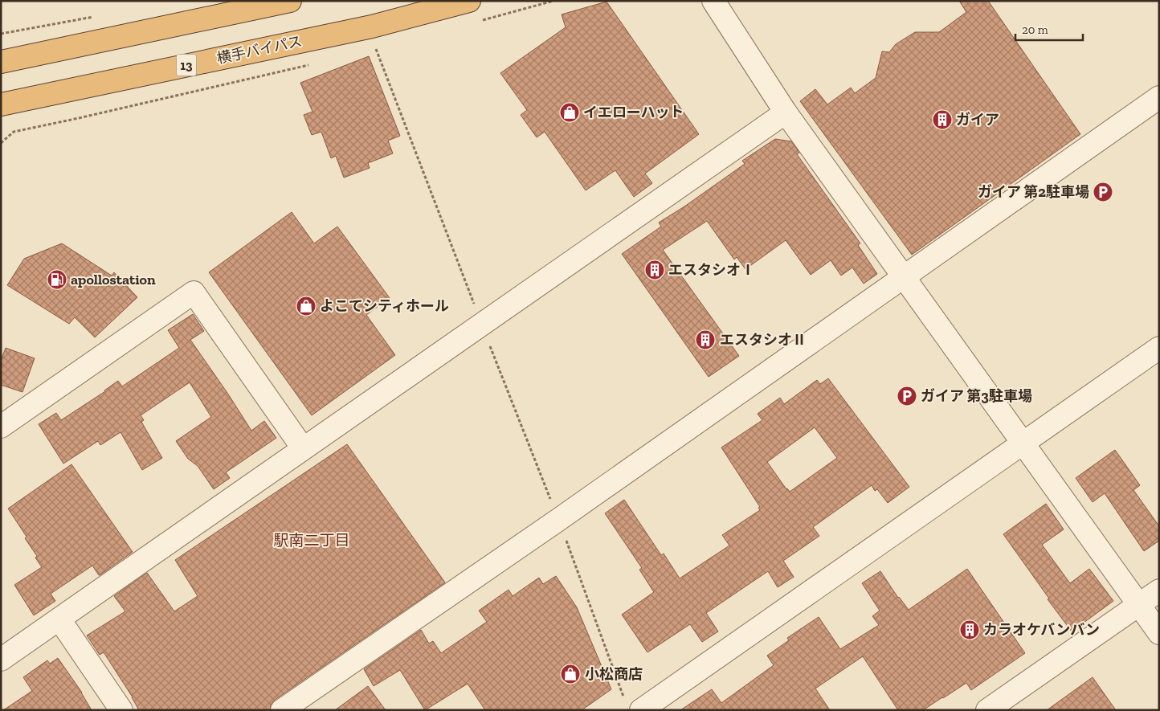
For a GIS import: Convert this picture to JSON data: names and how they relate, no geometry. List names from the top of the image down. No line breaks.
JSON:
{"streets":{"highway":["横手バイパス","13"]},"districts":["駅南二丁目"],"places":{"shop":["イエローハット","よこてシティホール","小松商店"],"building":["ガイア","エスタシオⅠ","エスタシオⅡ","カラオケバンバン"],"parking":["ガイア 第2駐車場","ガイア 第3駐車場"],"fuel station":["apollostation"]},"scale_bar":"20 m"}
